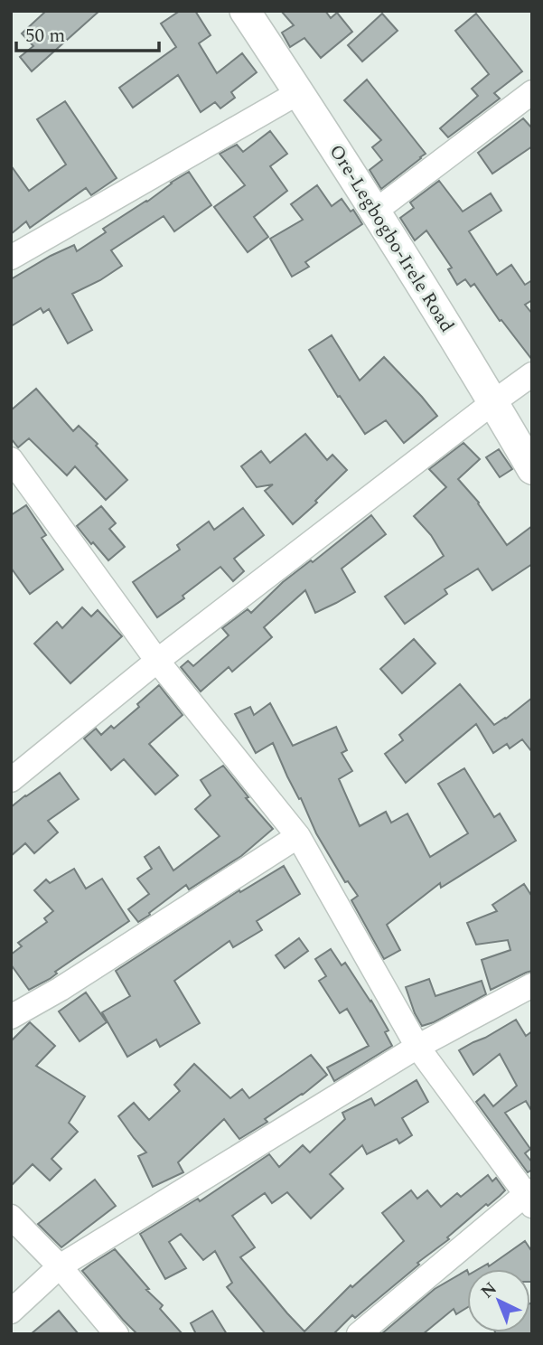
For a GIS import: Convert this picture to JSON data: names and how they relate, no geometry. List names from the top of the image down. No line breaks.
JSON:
{"streets":{"main road":["Ore-Legbogbo-Irele Road"]},"scale_bar":"50 m","north":"top left"}
